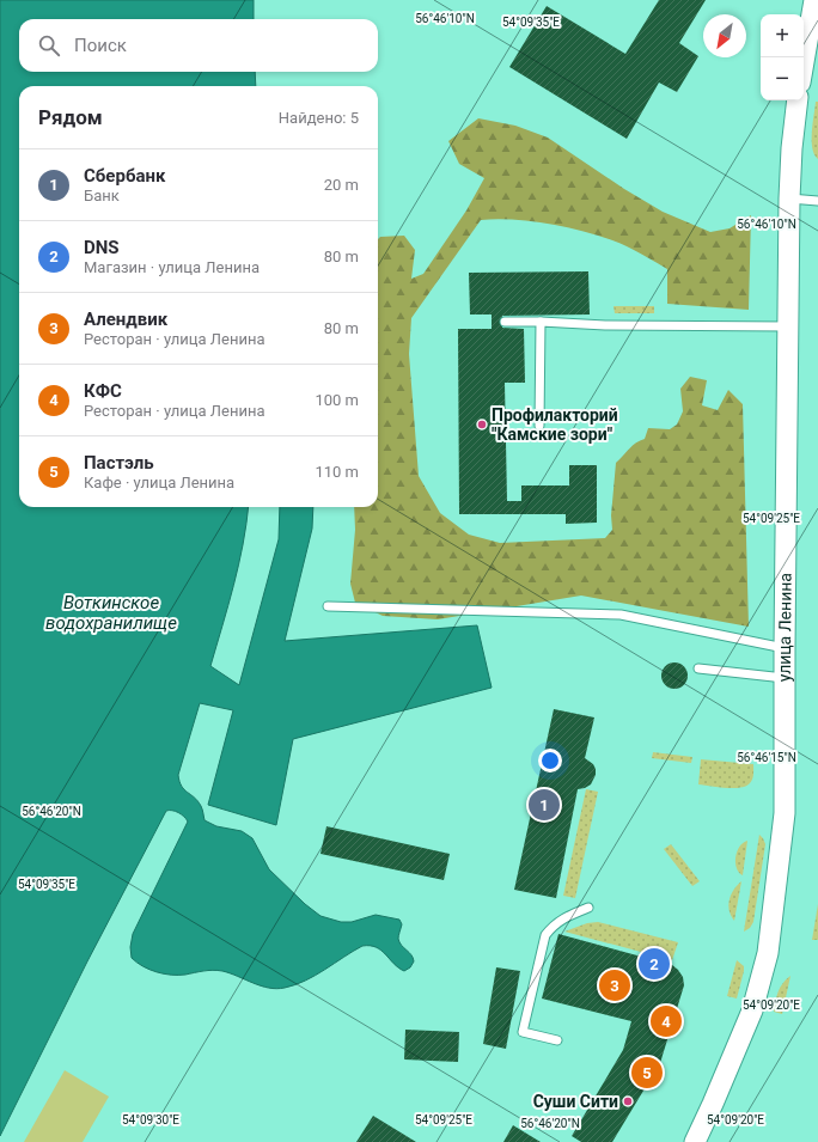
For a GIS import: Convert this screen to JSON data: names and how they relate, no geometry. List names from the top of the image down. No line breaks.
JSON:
{"streets":{"street":["улица Ленина"]},"water":["Воткинское водохранилище"],"places":["Профилакторий \"Камские зори\"","Суши Сити"],"north":"bottom left","page":{"map_buttons":["+","−"],"search":"Поиск","heading":["Рядом","Найдено: 5"],"list":[{"mark":"1","name":"Сбербанк","note":"Банк","value":"20 m"},{"mark":"2","name":"DNS","note":"Магазин · улица Ленина","value":"80 m"},{"mark":"3","name":"Алендвик","note":"Ресторан · улица Ленина","value":"80 m"},{"mark":"4","name":"КФС","note":"Ресторан · улица Ленина","value":"100 m"},{"mark":"5","name":"Пастэль","note":"Кафе · улица Ленина","value":"110 m"}],"pins":["1","2","3","4","5"]},"coordinates":["56°46'10\"N","54°09'35\"E","54°09'25\"E","56°46'15\"N","56°46'20\"N","54°09'20\"E","54°09'30\"E"]}
